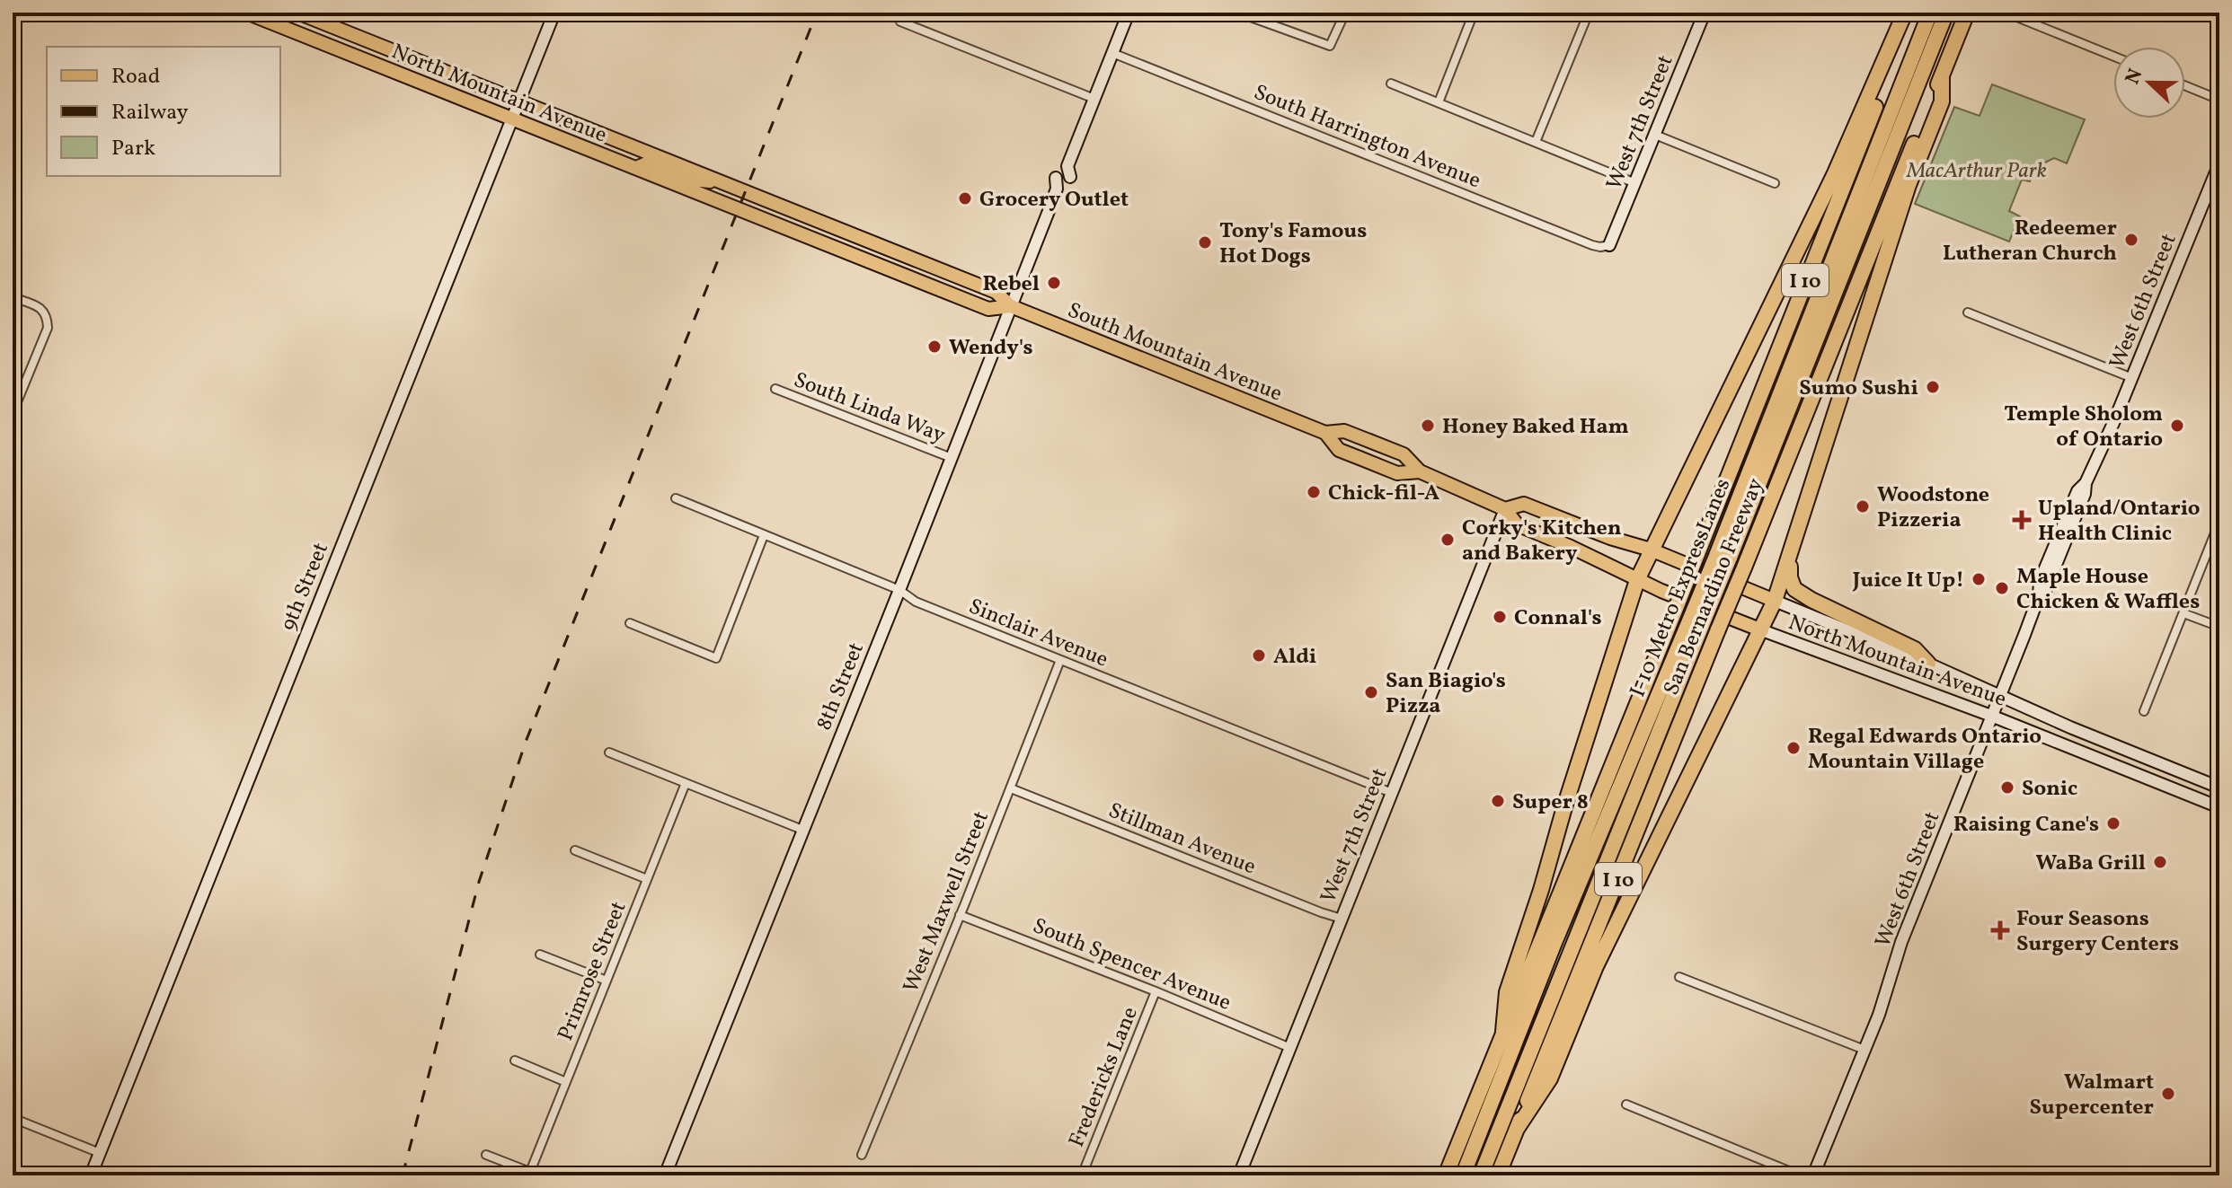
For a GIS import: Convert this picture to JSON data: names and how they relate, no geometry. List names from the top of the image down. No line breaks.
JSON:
{"streets":{"highway":["I 10","San Bernardino Freeway","I-10 Metro ExpressLanes"],"main road":["North Mountain Avenue","South Mountain Avenue"],"street":["West 7th Street","South Harrington Avenue","West 6th Street","South Linda Way","9th Street","Sinclair Avenue","8th Street","Stillman Avenue","West Maxwell Street","South Spencer Avenue","Primrose Street","Fredericks Lane"]},"crossings":[["North Mountain Avenue","West 6th Street"],["North Mountain Avenue","South Mountain Avenue"],["North Mountain Avenue","9th Street"],["West 7th Street","South Harrington Avenue"],["West 7th Street","South Mountain Avenue"],["West 7th Street","Sinclair Avenue"],["West 7th Street","Stillman Avenue"],["West 7th Street","South Spencer Avenue"],["South Harrington Avenue","8th Street"],["South Mountain Avenue","8th Street"],["South Linda Way","8th Street"],["Sinclair Avenue","8th Street"],["Sinclair Avenue","West Maxwell Street"],["Stillman Avenue","West Maxwell Street"],["West Maxwell Street","South Spencer Avenue"],["South Spencer Avenue","Fredericks Lane"]],"parks":["MacArthur Park"],"places":{"other":["Grocery Outlet","Redeemer Lutheran Church","Tony's Famous Hot Dogs","Rebel","Wendy's","Sumo Sushi","Honey Baked Ham","Temple Sholom of Ontario","Chick-fil-A","Woodstone Pizzeria","Corky's Kitchen and Bakery","Juice It Up!","Maple House Chicken & Waffles","Connal's","Aldi","San Biagio's Pizza","Regal Edwards Ontario Mountain Village","Sonic","Super 8","Raising Cane's","WaBa Grill","Walmart Supercenter"],"health":["Upland/Ontario Health Clinic","Four Seasons Surgery Centers"]},"legend":["Road","Railway","Park"],"north":"left"}
